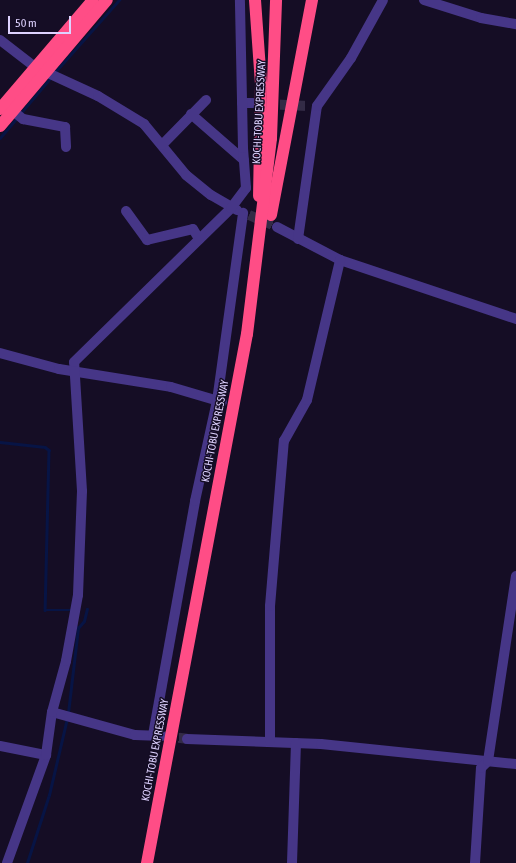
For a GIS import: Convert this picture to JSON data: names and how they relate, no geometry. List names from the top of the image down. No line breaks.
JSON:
{"streets":{"highway":["KOCHI-TOBU EXPRESSWAY"]},"scale_bar":"50 m"}
